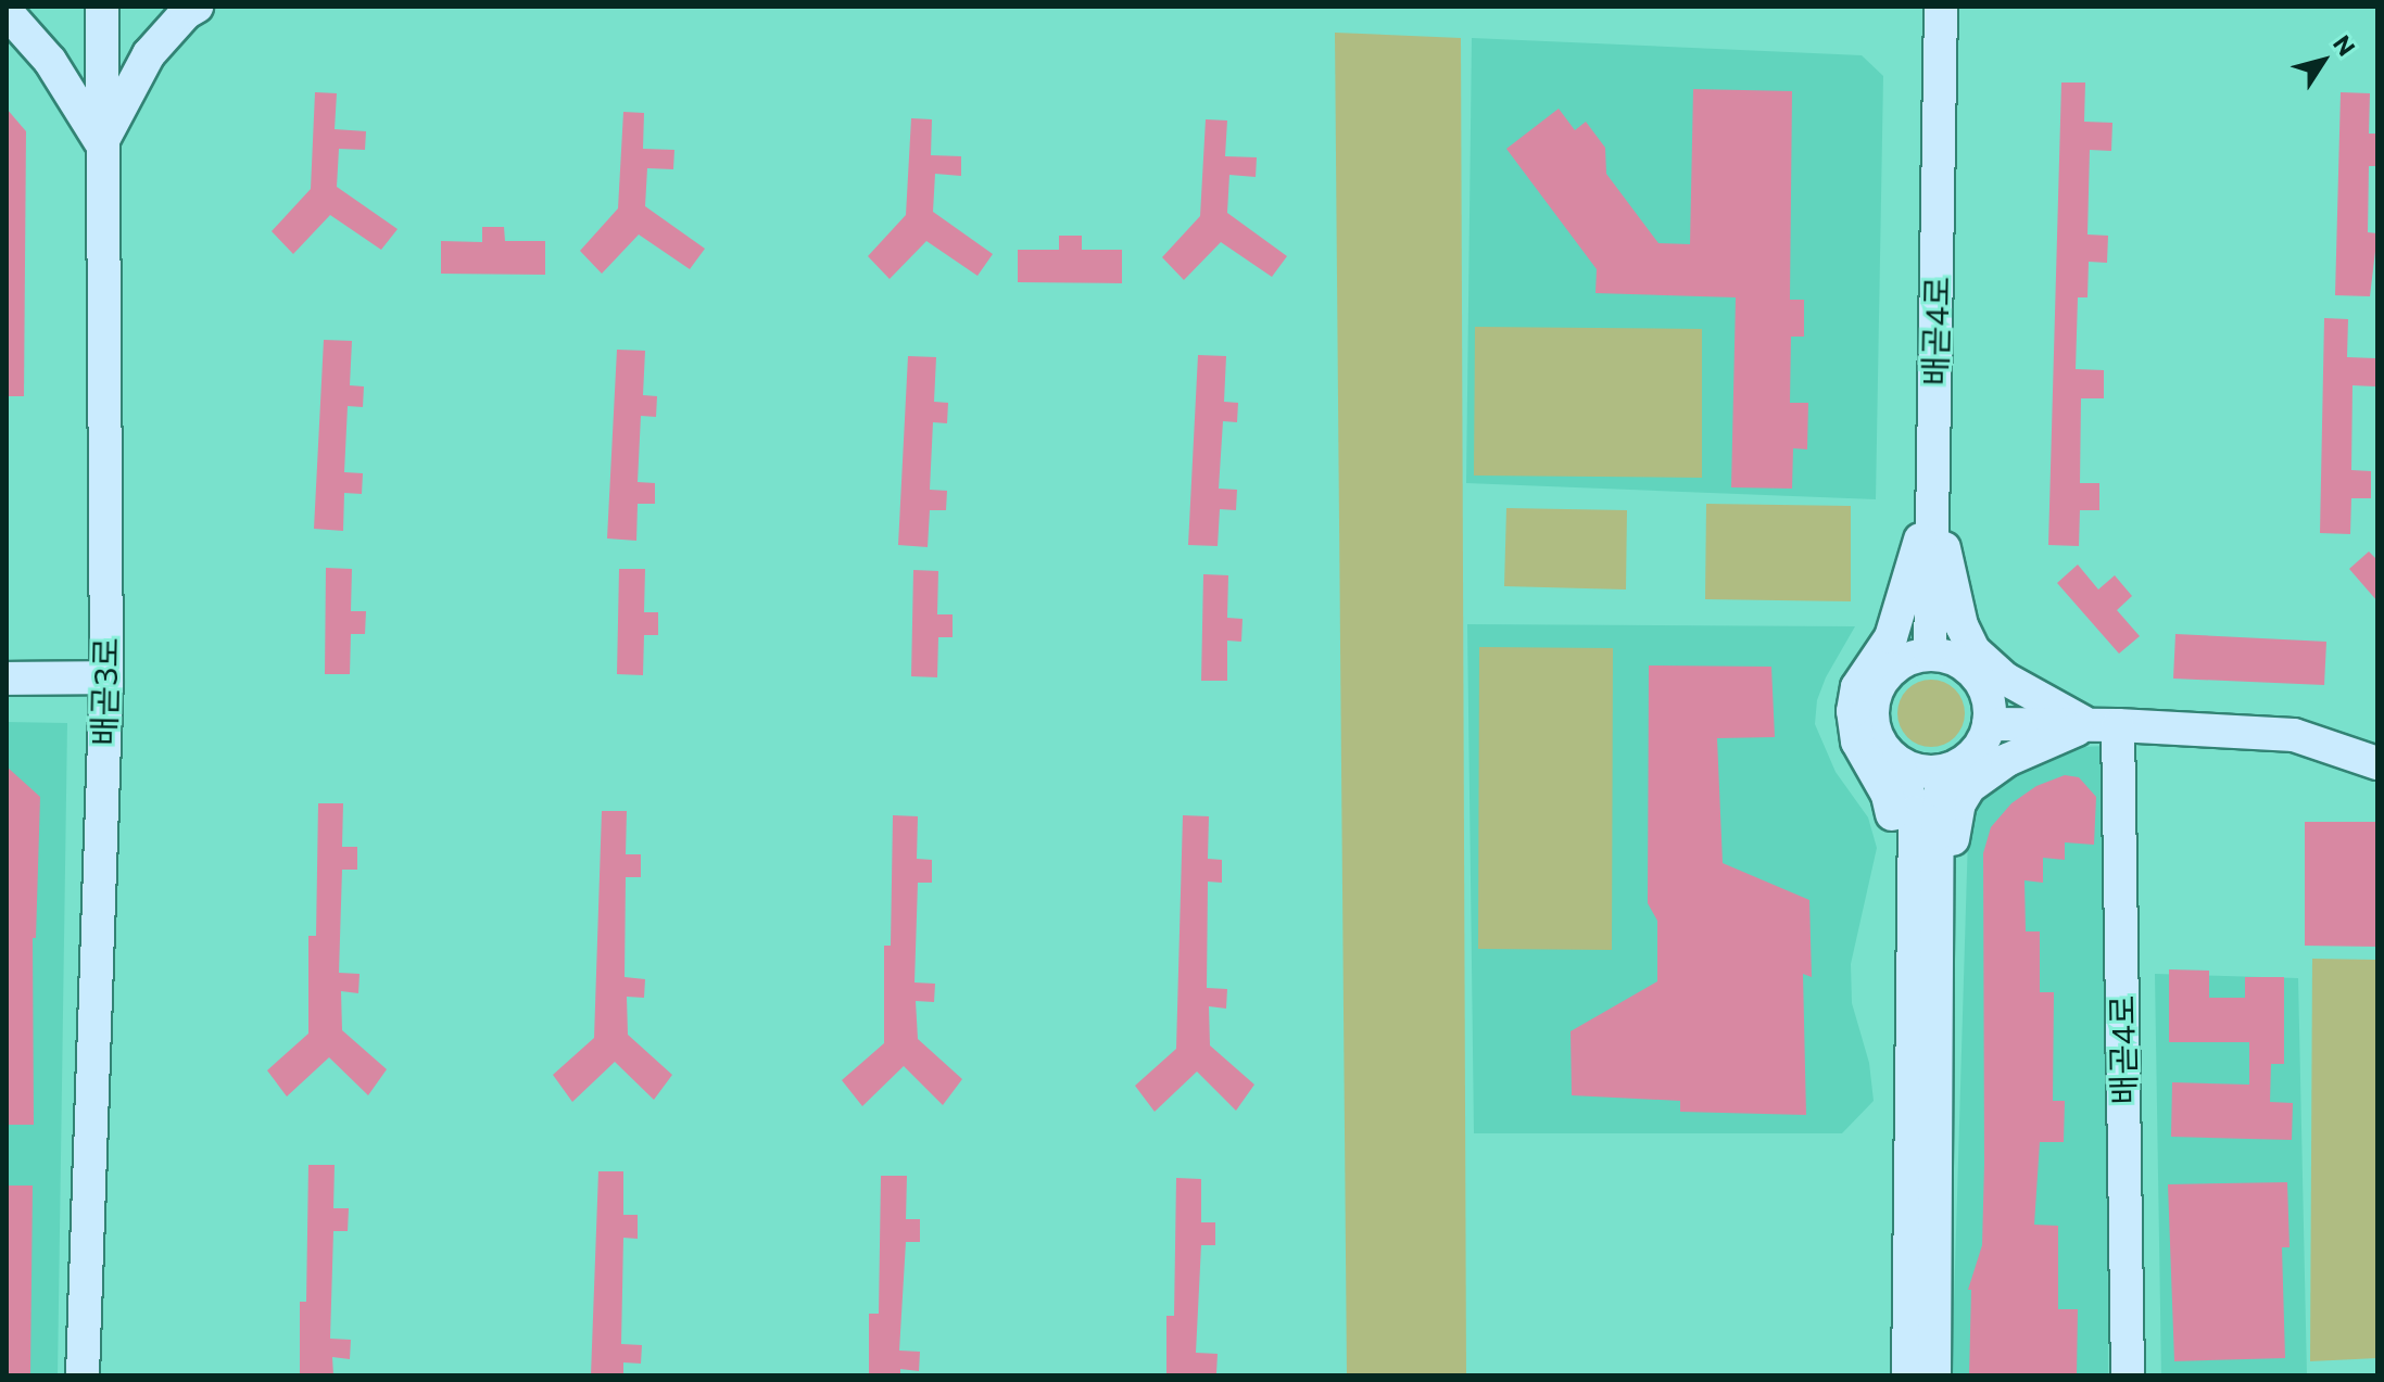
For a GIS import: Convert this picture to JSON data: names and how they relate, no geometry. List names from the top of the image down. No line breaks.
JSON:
{"streets":{"main road":["배곧4로","배곧3로"]},"north":"top right"}
